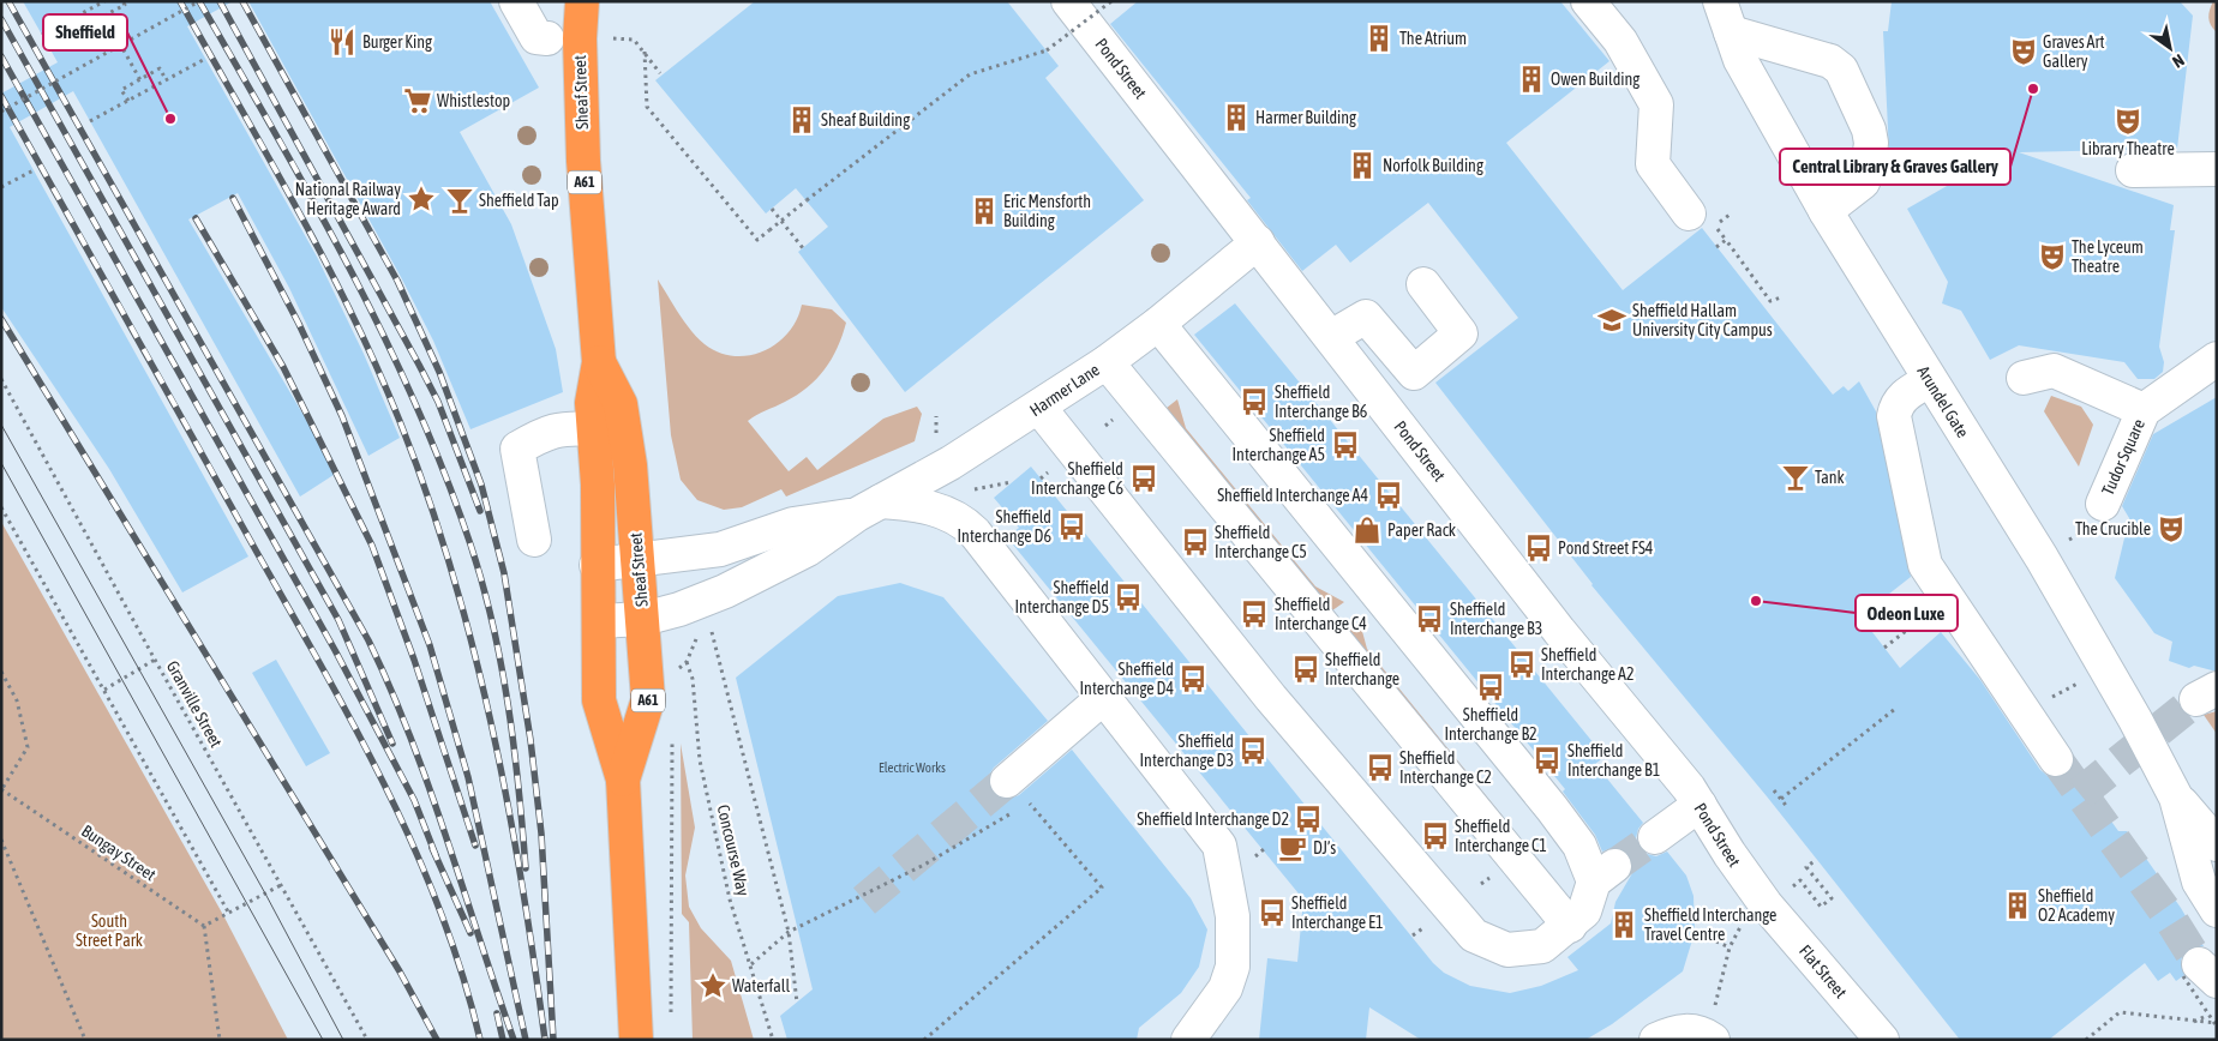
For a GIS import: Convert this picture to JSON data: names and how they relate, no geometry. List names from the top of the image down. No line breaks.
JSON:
{"streets":{"highway":["Sheaf Street","A61"],"street":["Pond Street","Harmer Lane","Arundel Gate","Tudor Square","Flat Street"],"path":["Granville Street","Concourse Way","Bungay Street"]},"crossings":[["Pond Street","Harmer Lane"],["Pond Street","Flat Street"],["Sheaf Street","Harmer Lane"]],"parks":["South Street Park"],"places":{"building":["The Atrium","Owen Building","Harmer Building","Sheaf Building","Norfolk Building","Eric Mensforth Building","Sheffield O2 Academy","Sheffield Interchange Travel Centre"],"restaurant":["Burger King"],"theatre":["Graves Art Gallery","Library Theatre","The Lyceum Theatre","The Crucible"],"other":["Central Library & Graves Gallery","Sheffield","Odeon Luxe"],"supermarket":["Whistlestop"],"place":["National Railway Heritage Award","Waterfall"],"bar":["Sheffield Tap","Tank"],"school or university":["Sheffield Hallam University City Campus"],"bus stop":["Sheffield Interchange B6","Sheffield Interchange A5","Sheffield Interchange C6","Sheffield Interchange A4","Sheffield Interchange D6","Sheffield Interchange C5","Pond Street FS4","Sheffield Interchange D5","Sheffield Interchange C4","Sheffield Interchange B3","Sheffield Interchange A2","Sheffield Interchange","Sheffield Interchange D4","Sheffield Interchange B2","Sheffield Interchange D3","Sheffield Interchange B1","Sheffield Interchange C2","Sheffield Interchange D2","Sheffield Interchange C1","Sheffield Interchange E1"],"shop":["Paper Rack"],"cafe":["DJ’s"]},"house_numbers":["Electric Works"],"north":"bottom right"}
